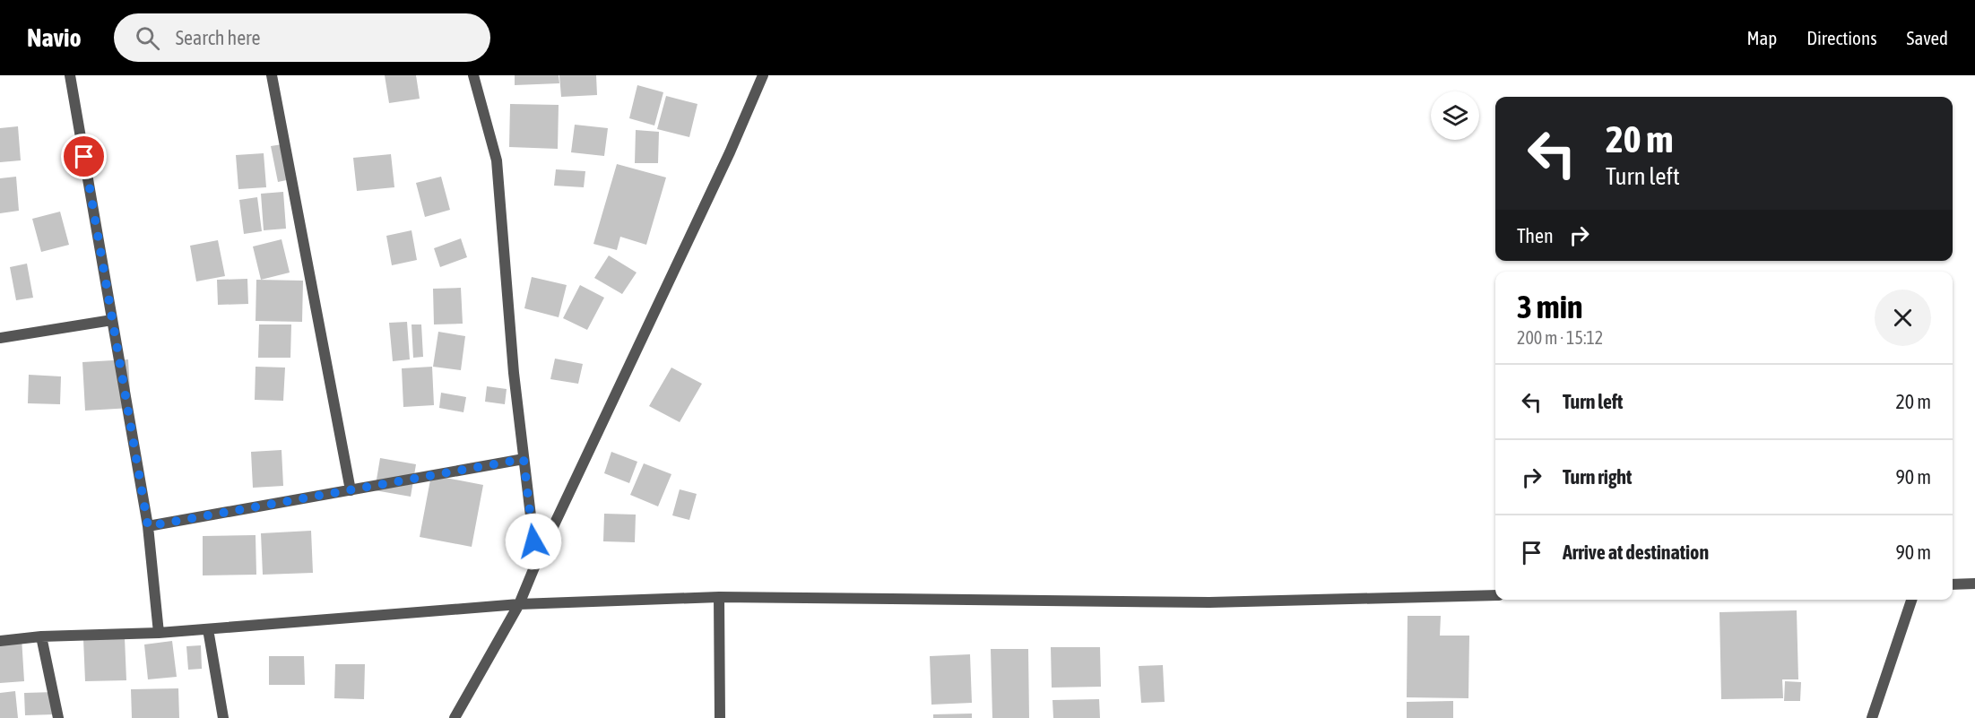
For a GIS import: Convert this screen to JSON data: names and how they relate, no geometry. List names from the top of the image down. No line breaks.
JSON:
{"page":{"header":"Navio","search":"Search here","nav":["Map","Directions","Saved"],"turn":["20 m","Turn left"],"then":"Then","heading":["3 min","200 m · 15:12"],"list":[{"name":"Turn left","value":"20 m"},{"name":"Turn right","value":"90 m"},{"name":"Arrive at destination","value":"90 m"}]}}
